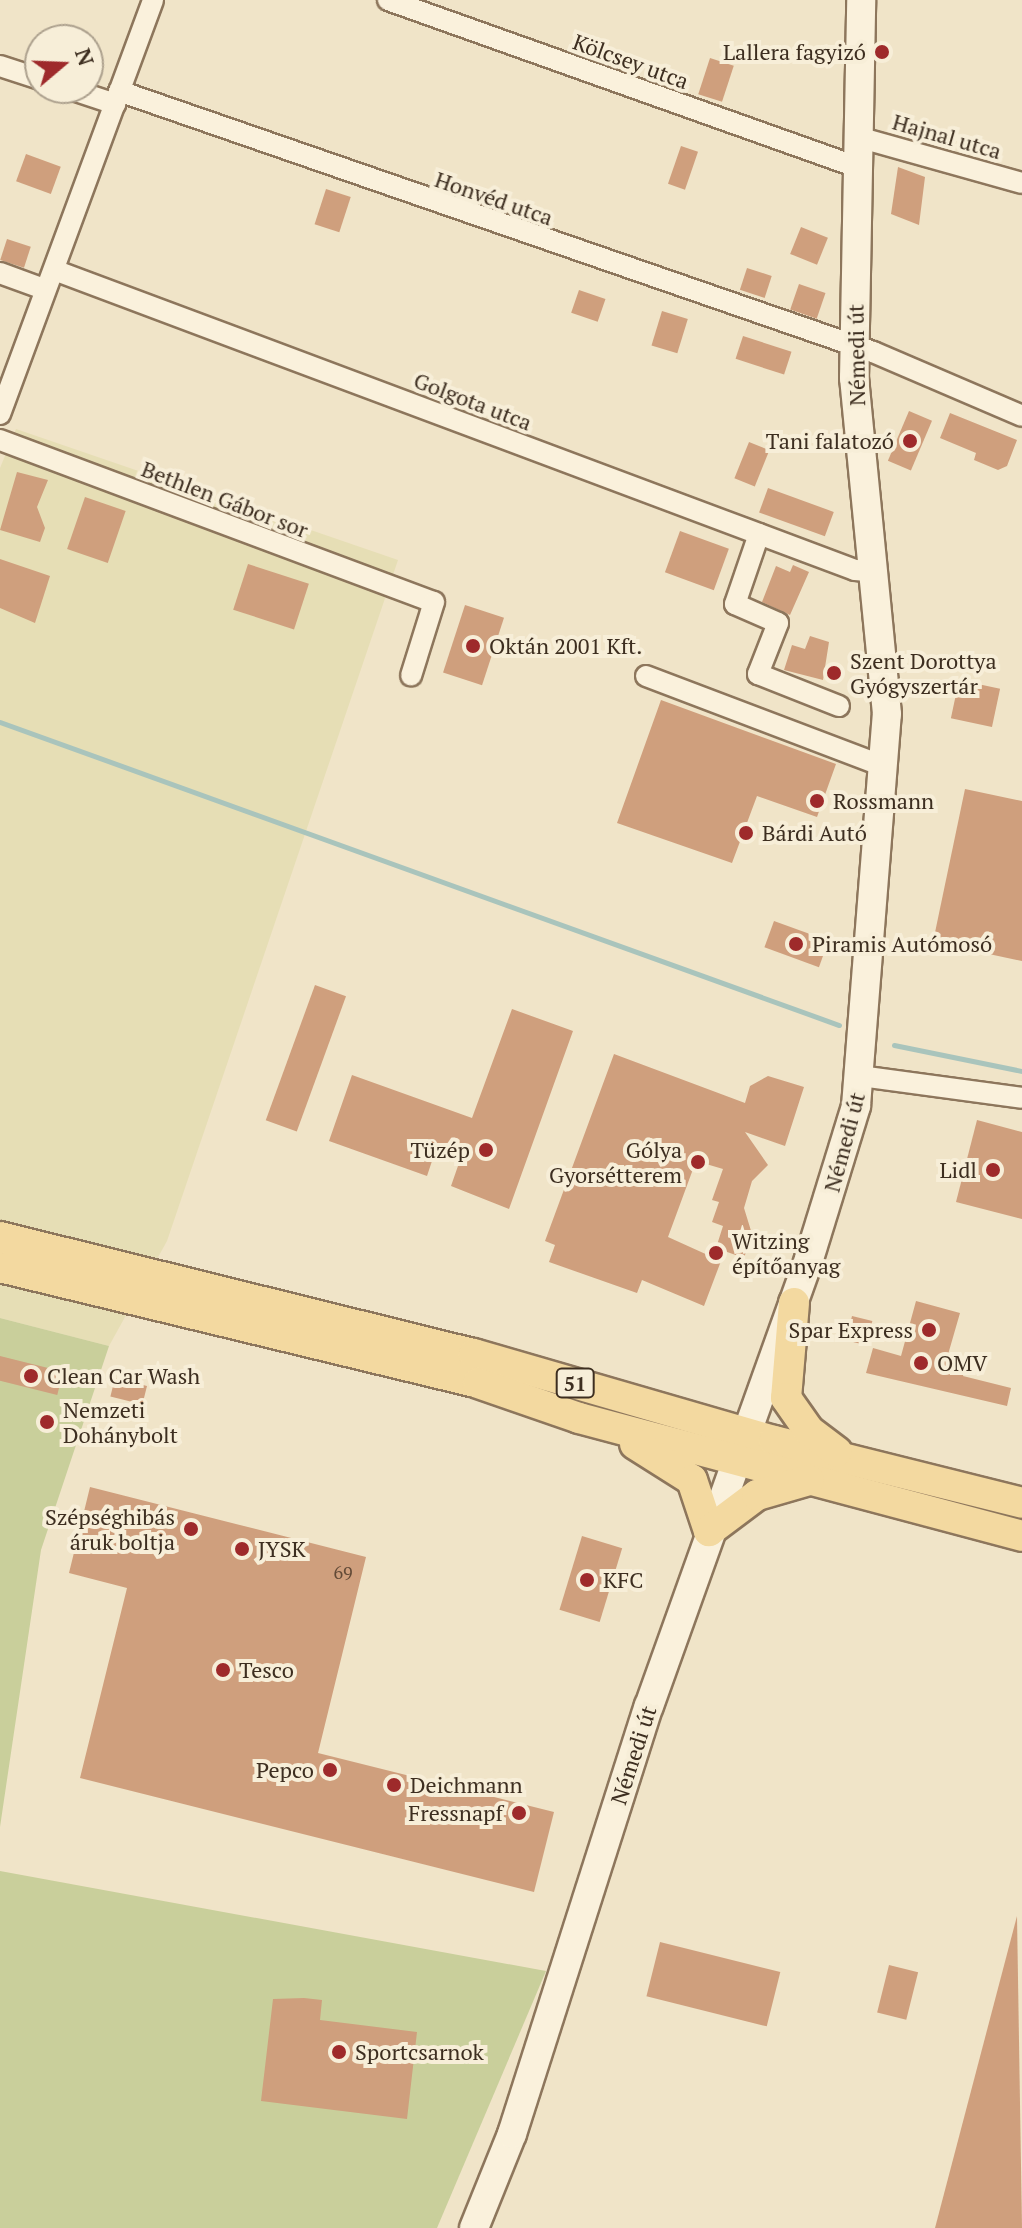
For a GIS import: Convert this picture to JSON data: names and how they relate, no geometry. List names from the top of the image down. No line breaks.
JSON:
{"streets":{"main road":["Némedi út","51"],"street":["Kölcsey utca","Hajnal utca","Honvéd utca","Golgota utca","Bethlen Gábor sor"]},"crossings":[["Kölcsey utca","Némedi út"],["Hajnal utca","Némedi út"],["Honvéd utca","Némedi út"],["Némedi út","Golgota utca"],["Némedi út","51"]],"places":["Lallera fagyizó","Tani falatozó","Oktán 2001 Kft.","Szent Dorottya Gyógyszertár","Rossmann","Bárdi Autó","Piramis Autómosó","Tüzép","Gólya Gyorsétterem","Lidl","Witzing építőanyag","Spar Express","OMV","Clean Car Wash","Nemzeti Dohánybolt","Szépséghibás áruk boltja","JYSK","KFC","Tesco","Pepco","Deichmann","Fressnapf","Sportcsarnok"],"house_numbers":["69"],"north":"right"}
